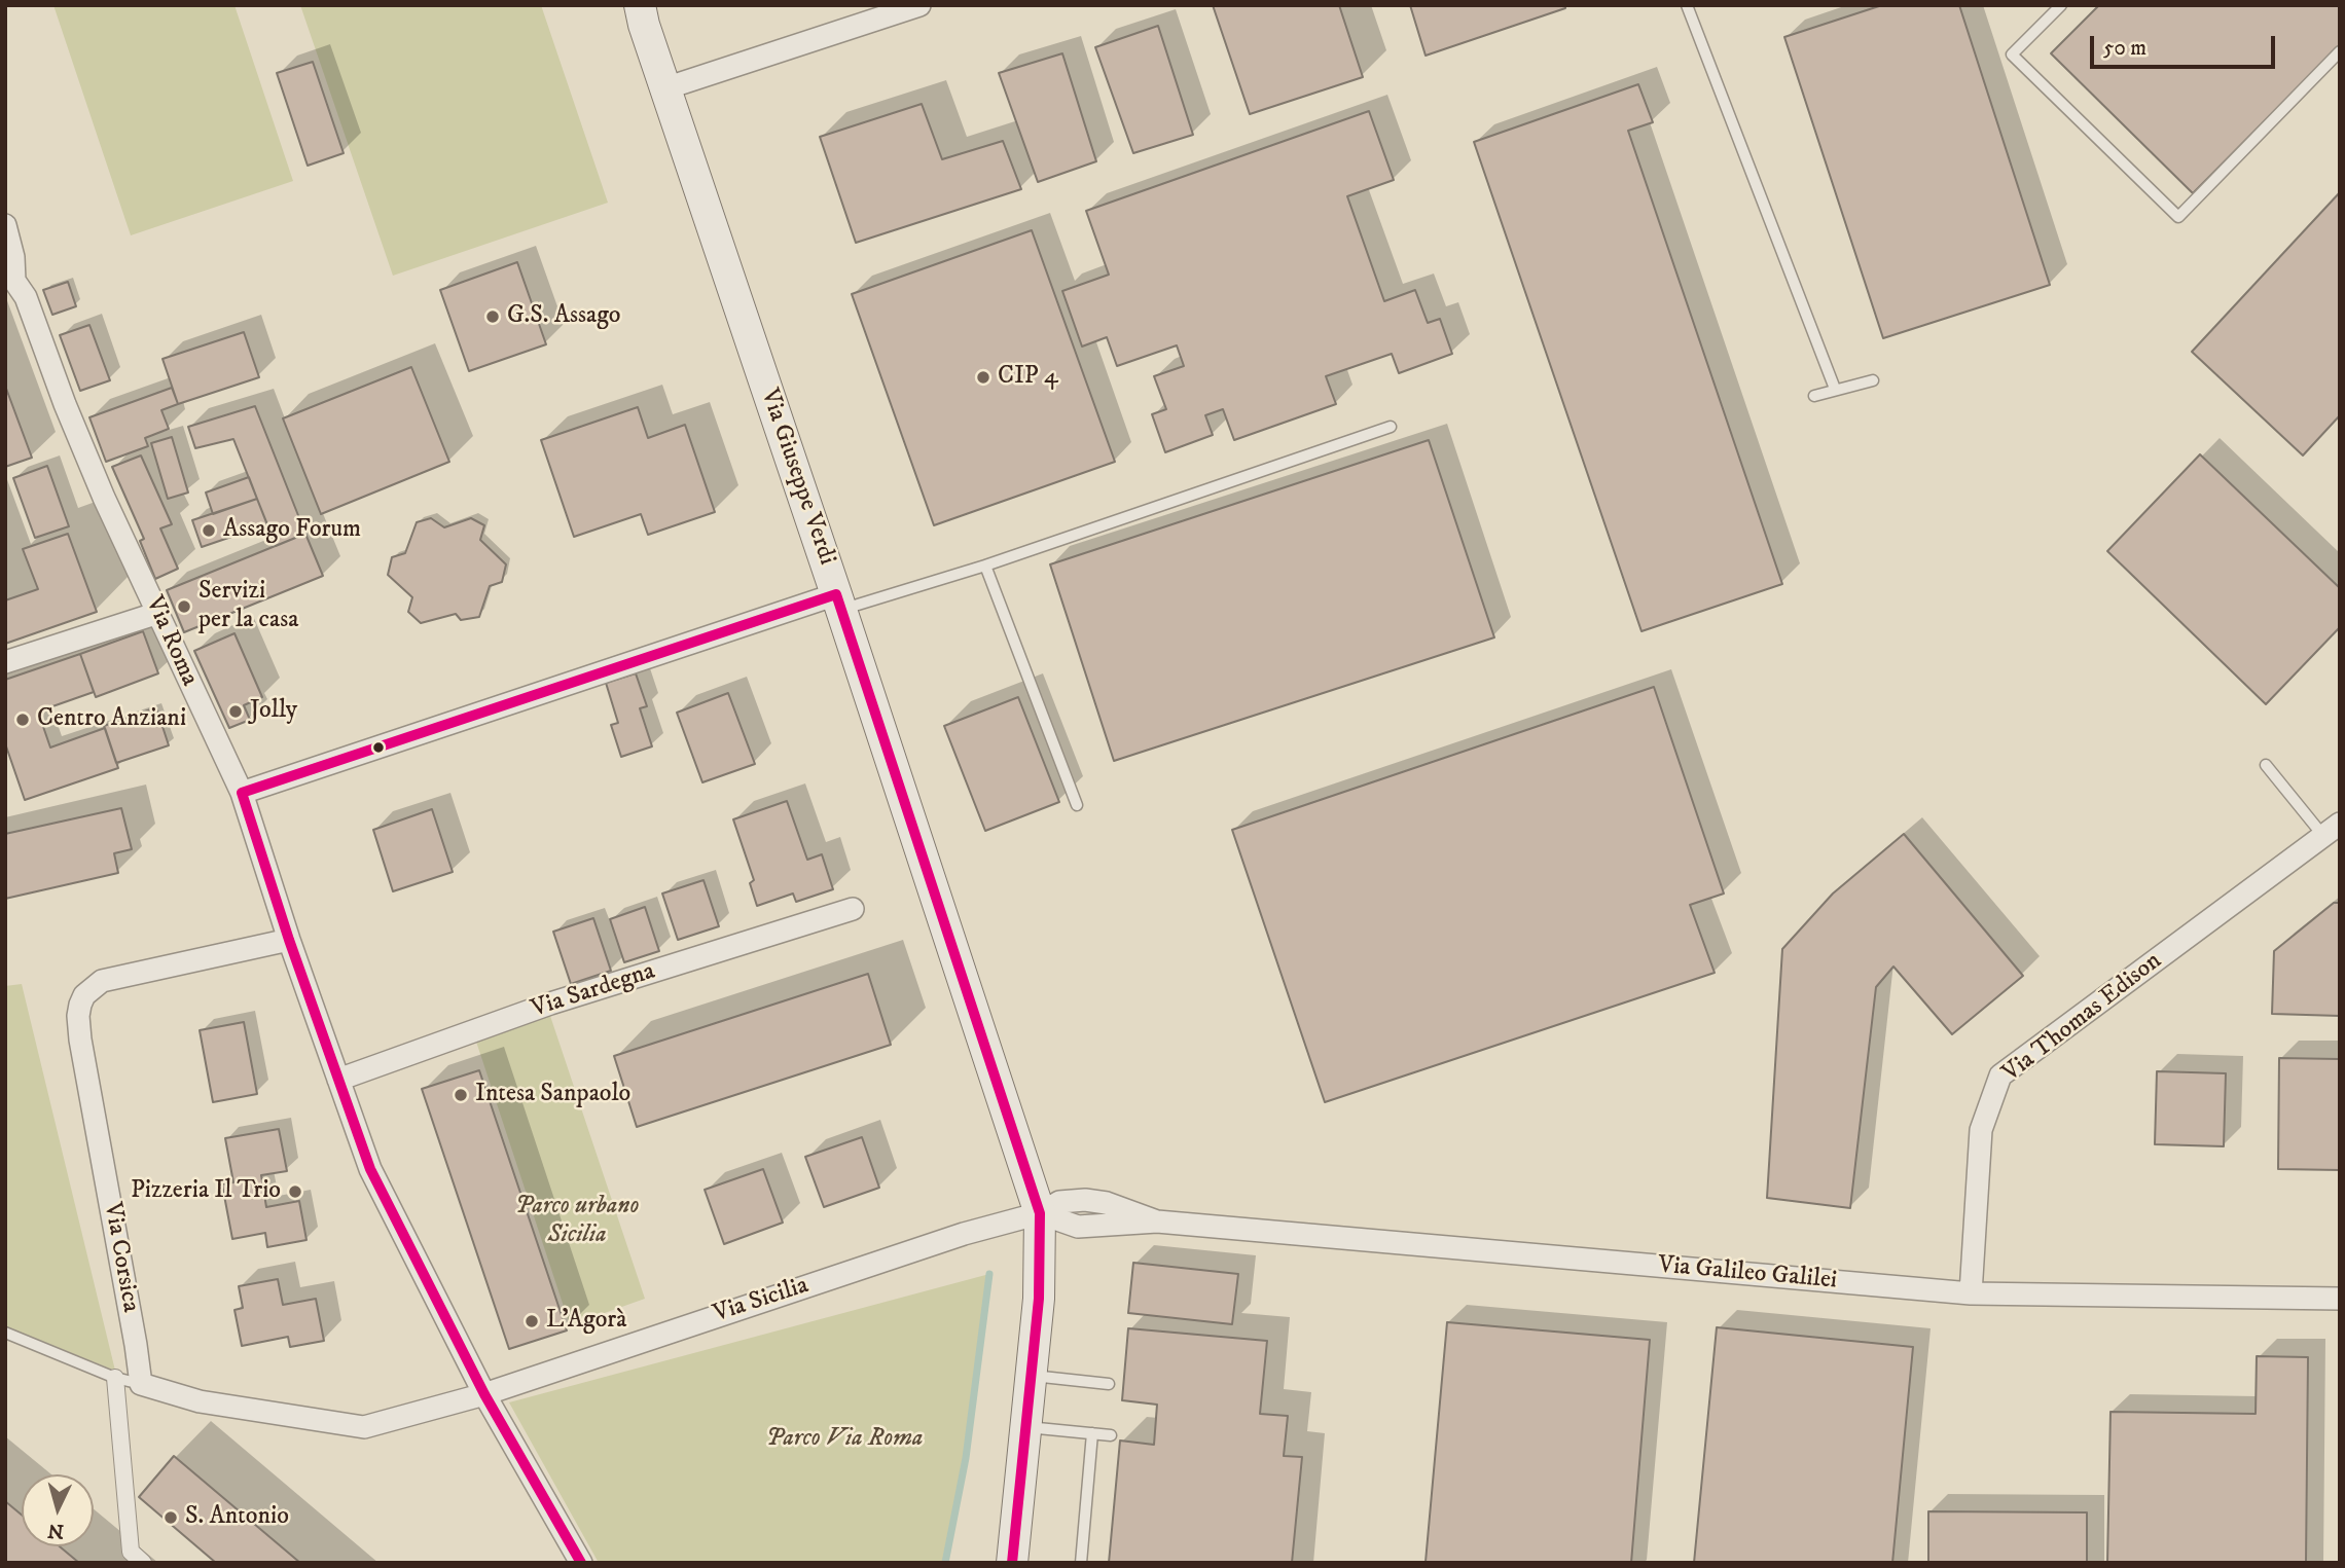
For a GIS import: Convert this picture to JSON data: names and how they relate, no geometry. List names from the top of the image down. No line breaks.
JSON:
{"streets":{"main road":["Via Giuseppe Verdi"],"street":["Via Roma","Via Sardegna","Via Thomas Edison","Via Corsica","Via Galileo Galilei","Via Sicilia"]},"crossings":[["Via Giuseppe Verdi","Via Galileo Galilei"],["Via Giuseppe Verdi","Via Sicilia"],["Via Roma","Via Sardegna"],["Via Roma","Via Corsica"],["Via Roma","Via Sicilia"],["Via Thomas Edison","Via Galileo Galilei"],["Via Galileo Galilei","Via Sicilia"]],"parks":["Parco urbano Sicilia","Parco Via Roma"],"places":["G.S. Assago","CIP 4","Assago Forum","Servizi per la casa","Jolly","Centro Anziani","Intesa Sanpaolo","Pizzeria Il Trio","L'Agorà","S. Antonio"],"scale_bar":"50 m","north":"bottom"}
